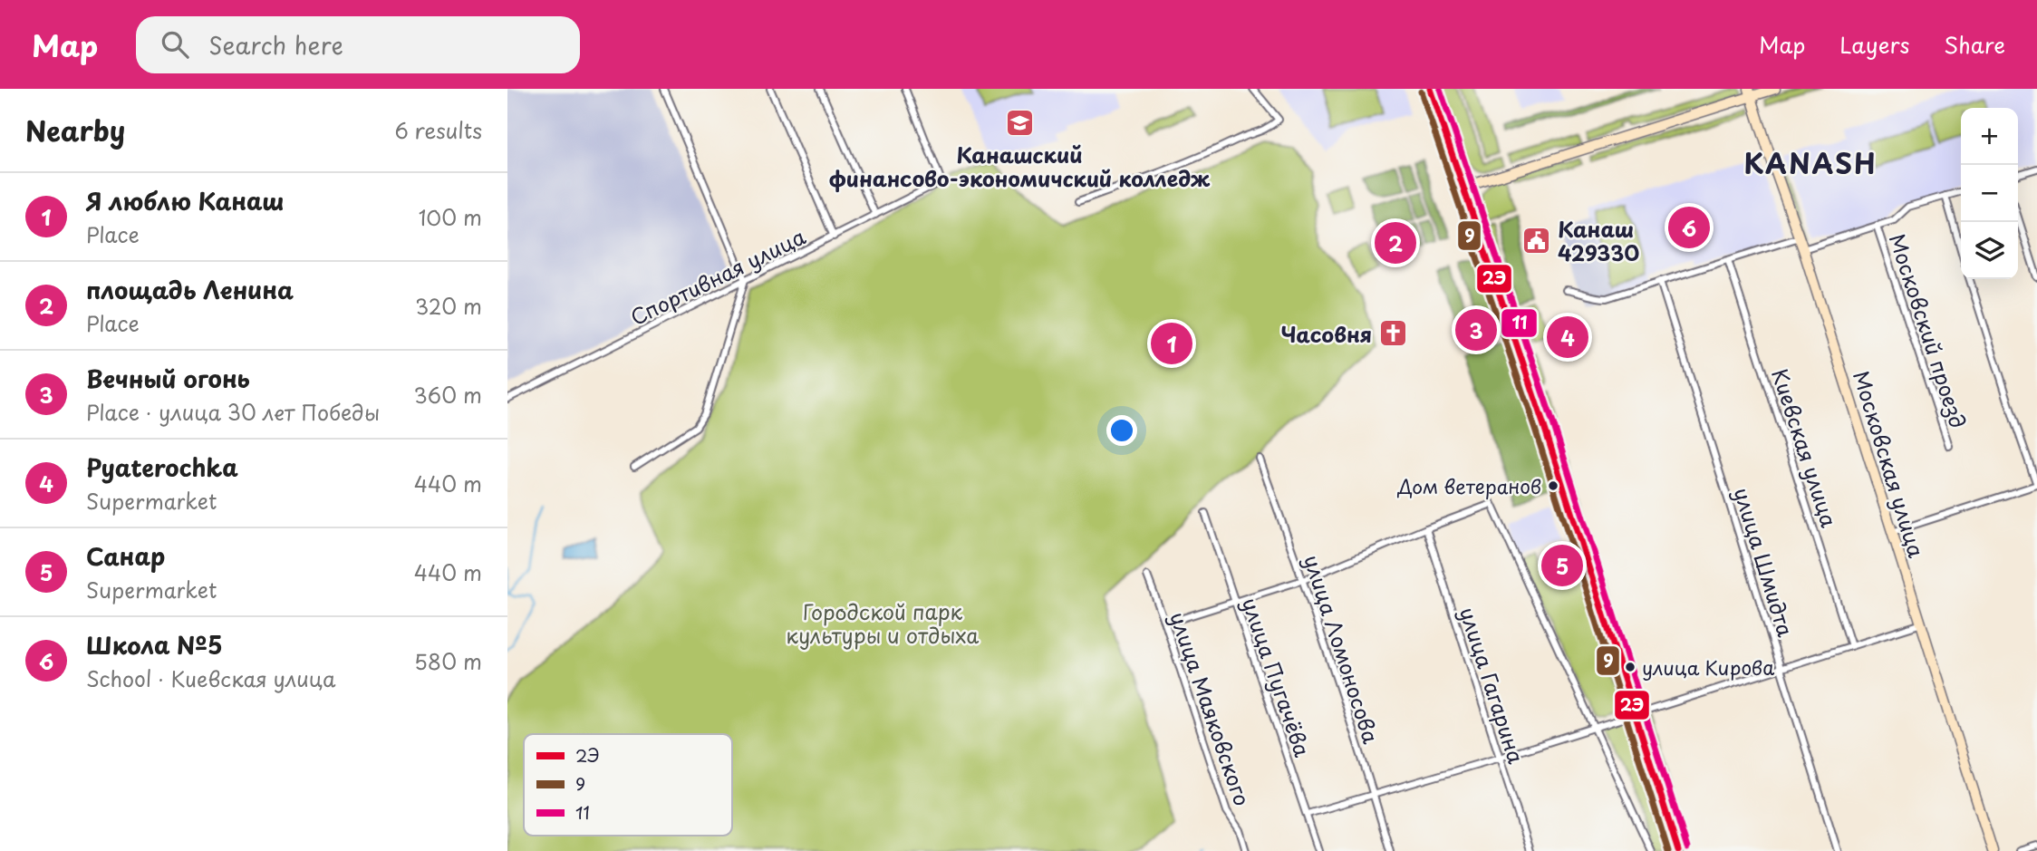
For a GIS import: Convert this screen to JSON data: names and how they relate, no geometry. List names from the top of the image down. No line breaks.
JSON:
{"streets":{"street":["Спортивная улица","Московский проезд","Киевская улица","Московская улица","улица Шмидта","улица Ломоносова","улица Пугачёва","улица Гагарина","улица Маяковского"]},"districts":["KANASH"],"parks":["Городской парк культуры и отдыха"],"places":{"school or university":["Канашский финансово-экономичский колледж"],"public building":["Канаш 429330"],"church":["Часовня"],"other":["Дом ветеранов","улица Кирова"]},"lines":["transit line 2Э","transit line 11","transit line 9"],"legend":["2Э","9","11"],"page":{"header":"Map","search":"Search here","nav":["Map","Layers","Share"],"heading":["Nearby","6 results"],"map_buttons":["+","−"],"list":[{"mark":"1","name":"Я люблю Канаш","note":"Place","value":"100 m"},{"mark":"2","name":"площадь Ленина","note":"Place","value":"320 m"},{"mark":"3","name":"Вечный огонь","note":"Place · улица 30 лет Победы","value":"360 m"},{"mark":"4","name":"Pyaterochka","note":"Supermarket","value":"440 m"},{"mark":"5","name":"Санар","note":"Supermarket","value":"440 m"},{"mark":"6","name":"Школа №5","note":"School · Киевская улица","value":"580 m"}],"pins":["6","2","3","4","1","5"]}}
